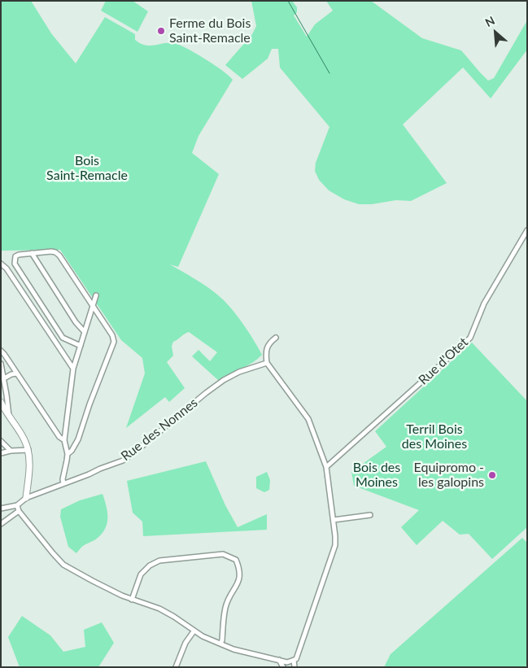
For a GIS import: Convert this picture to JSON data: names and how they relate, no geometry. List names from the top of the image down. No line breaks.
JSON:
{"streets":{"street":["Rue d'Otet","Rue des Nonnes"]},"parks":["Bois Saint-Remacle","Terril Bois des Moines","Bois des Moines"],"places":["Ferme du Bois Saint-Remacle","Equipromo - les galopins"],"north":"top left"}
